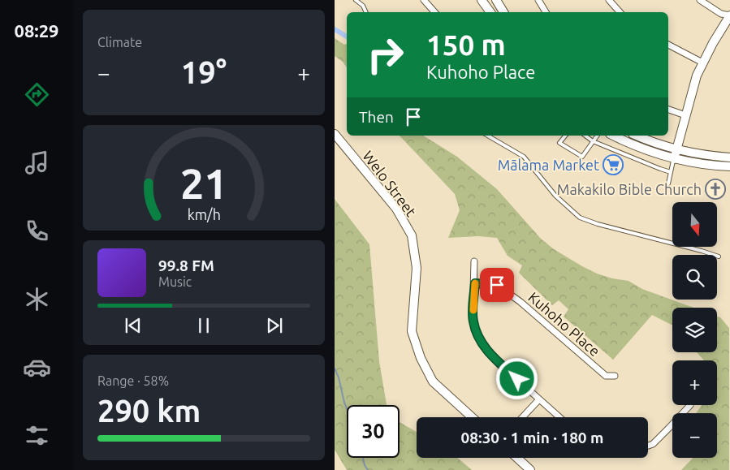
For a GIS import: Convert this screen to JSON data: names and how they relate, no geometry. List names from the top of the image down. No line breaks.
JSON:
{"streets":{"street":["Welo Street","Kuhoho Place"]},"places":{"supermarket":["Mālama Market"],"church":["Makakilo Bible Church"]},"north":"bottom","page":{"tabs":"08:29","tile":["Climate",["Range · 58%","290 km"]],"turn":["150 m","Kuhoho Place"],"heat":["−","19°","+"],"then":"Then","map_buttons":["+","−"],"song":["99.8 FM","Music"],"limit":"30","trip":"08:30 · 1 min · 180 m","gauge":["21","km/h"]}}
